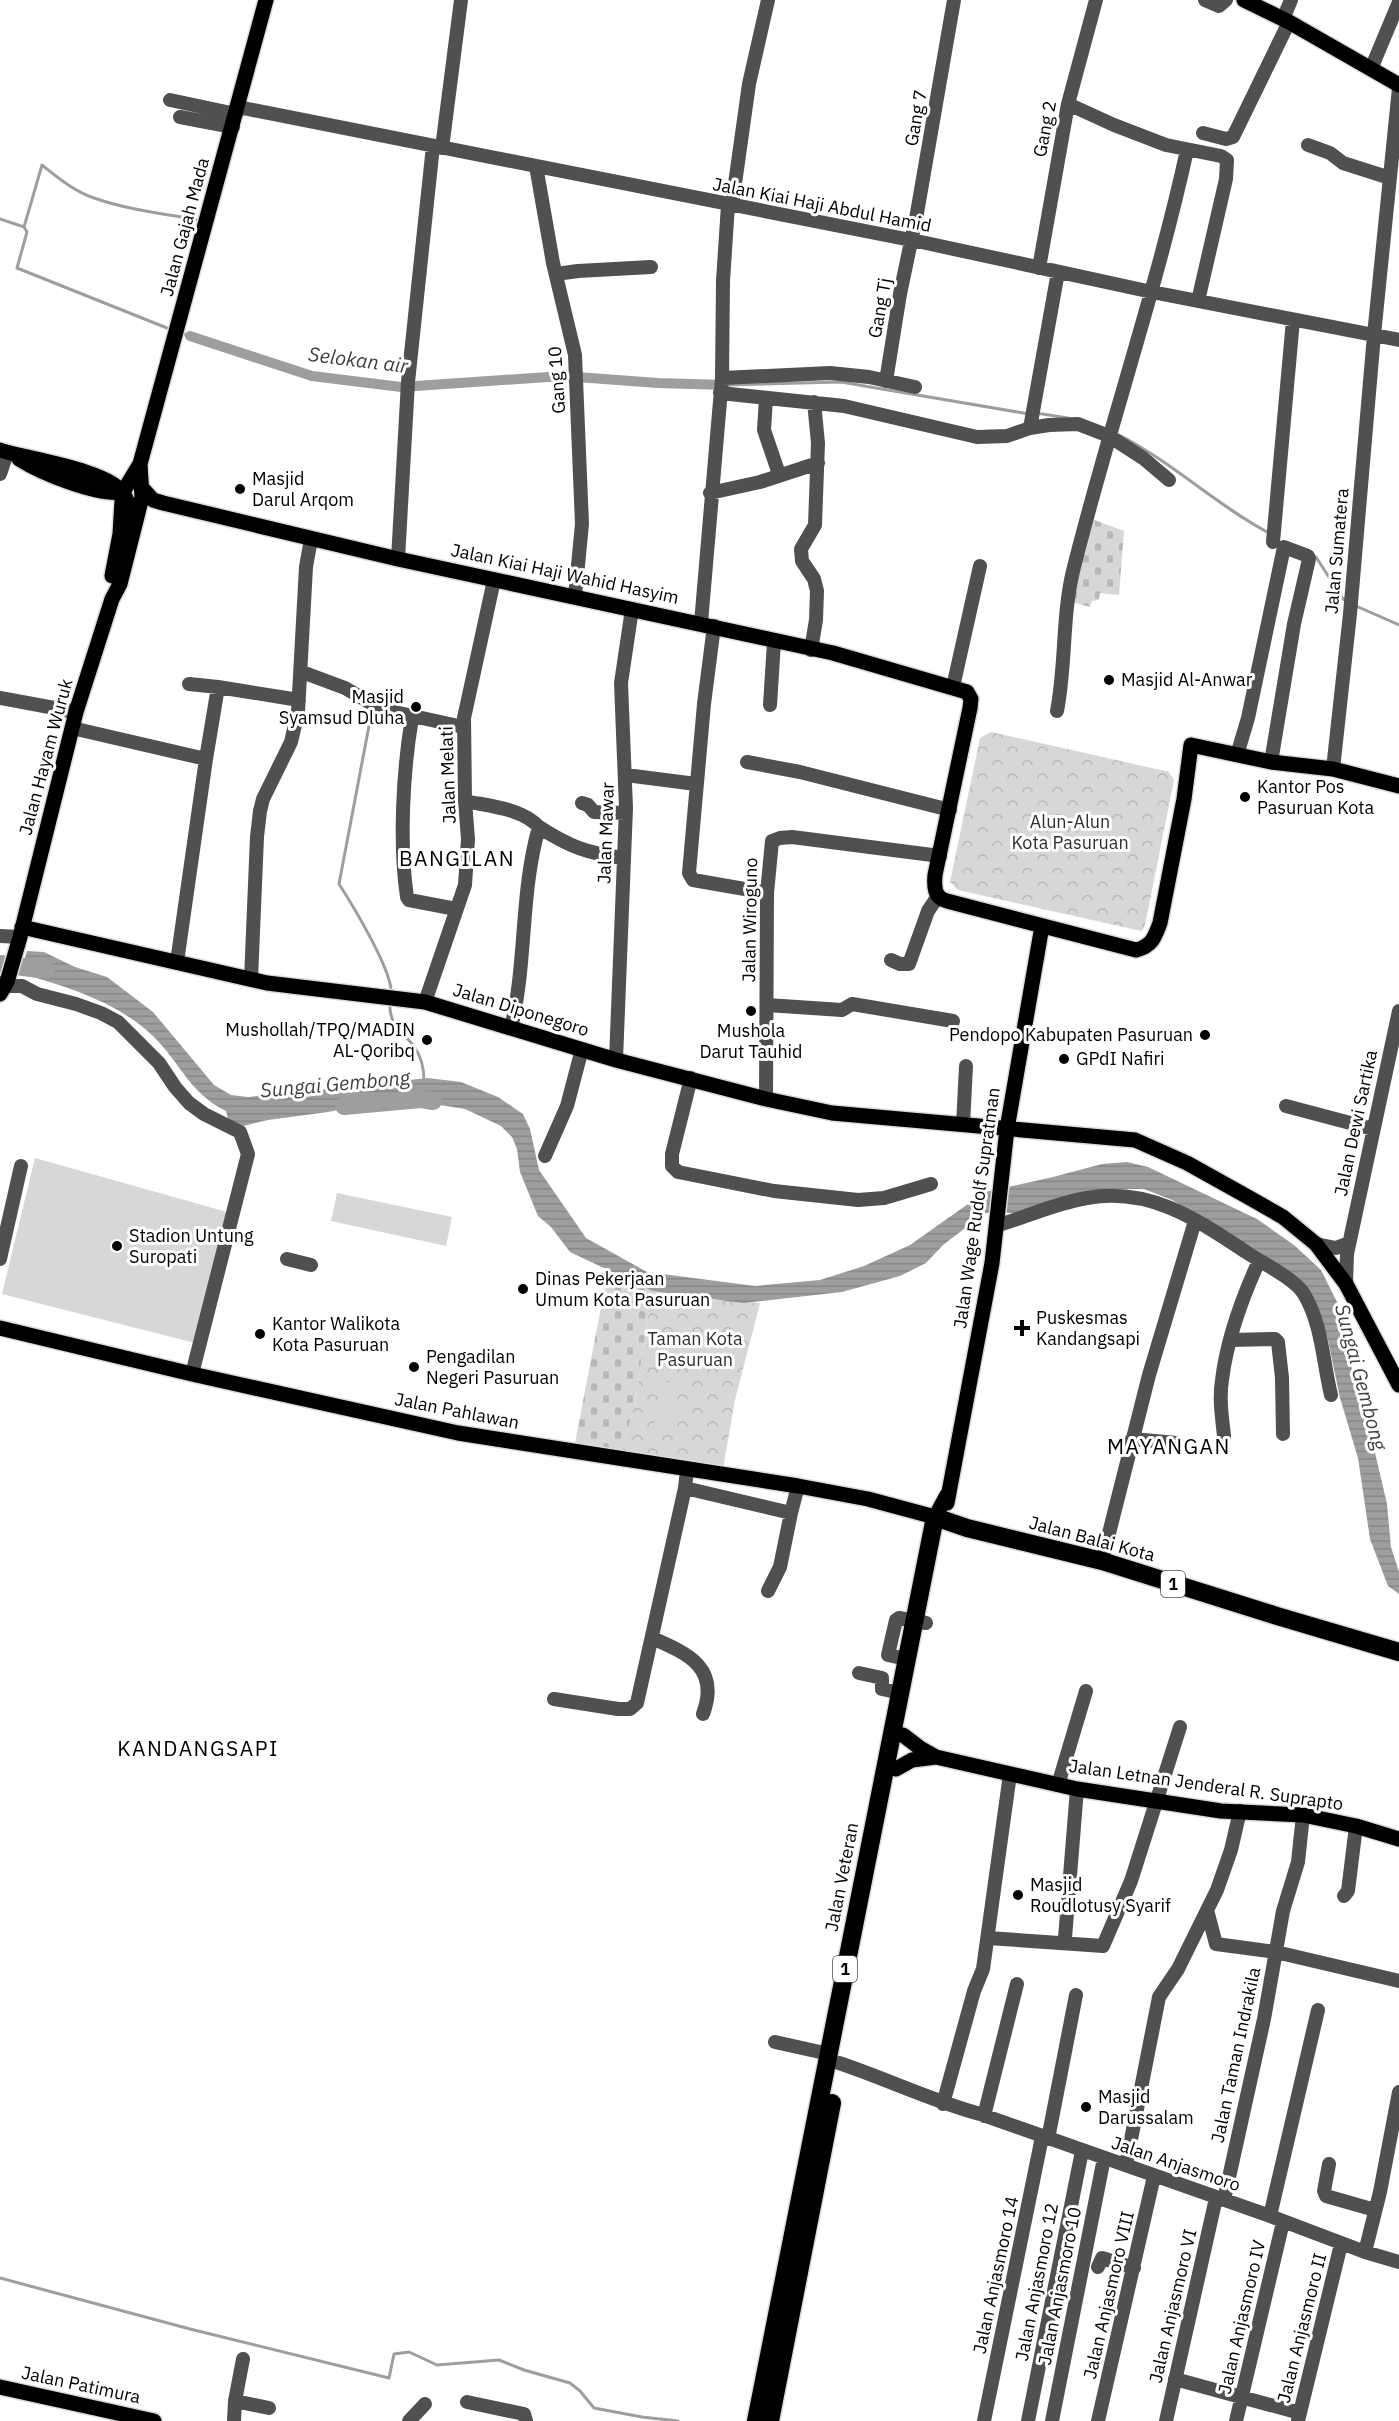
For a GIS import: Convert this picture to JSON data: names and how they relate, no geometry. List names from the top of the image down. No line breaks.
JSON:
{"streets":{"highway":["Jalan Balai Kota","1","Jalan Veteran"],"main road":["Jalan Gajah Mada","Jalan Kiai Haji Wahid Hasyim","Jalan Hayam Wuruk","Jalan Diponegoro","Jalan Wage Rudolf Supratman","Jalan Pahlawan","Jalan Letnan Jenderal R. Suprapto","Jalan Patimura"],"street":["Gang 7","Gang 2","Jalan Kiai Haji Abdul Hamid","Gang Tj","Gang 10","Jalan Sumatera","Jalan Melati","Jalan Mawar","Jalan Wiroguno","Jalan Dewi Sartika","Jalan Taman Indrakila","Jalan Anjasmoro","Jalan Anjasmoro 14","Jalan Anjasmoro 12","Jalan Anjasmoro 10","Jalan Anjasmoro VIII","Jalan Anjasmoro VI","Jalan Anjasmoro IV","Jalan Anjasmoro II"]},"crossings":[["Gang 7","Jalan Kiai Haji Abdul Hamid"],["Gang 7","Gang Tj"],["Gang 2","Jalan Kiai Haji Abdul Hamid"],["Jalan Kiai Haji Abdul Hamid","Jalan Gajah Mada"],["Jalan Kiai Haji Abdul Hamid","Gang Tj"],["Jalan Kiai Haji Abdul Hamid","Gang 10"],["Jalan Kiai Haji Abdul Hamid","Jalan Sumatera"],["Gang 10","Jalan Kiai Haji Wahid Hasyim"],["Jalan Kiai Haji Wahid Hasyim","Jalan Hayam Wuruk"],["Jalan Kiai Haji Wahid Hasyim","Jalan Melati"],["Jalan Kiai Haji Wahid Hasyim","Jalan Mawar"],["Jalan Hayam Wuruk","Jalan Diponegoro"],["Jalan Melati","Jalan Diponegoro"],["Jalan Mawar","Jalan Diponegoro"],["Jalan Wiroguno","Jalan Diponegoro"],["Jalan Diponegoro","Jalan Dewi Sartika"],["Jalan Diponegoro","Jalan Wage Rudolf Supratman"],["Jalan Wage Rudolf Supratman","Jalan Pahlawan"],["Jalan Wage Rudolf Supratman","Jalan Balai Kota"],["Jalan Wage Rudolf Supratman","Jalan Veteran"],["Jalan Pahlawan","Jalan Balai Kota"],["Jalan Pahlawan","Jalan Veteran"],["Jalan Balai Kota","Jalan Veteran"],["Jalan Letnan Jenderal R. Suprapto","Jalan Taman Indrakila"],["Jalan Veteran","Jalan Anjasmoro"],["Jalan Taman Indrakila","Jalan Anjasmoro"],["Jalan Taman Indrakila","Jalan Anjasmoro VI"],["Jalan Anjasmoro","Jalan Anjasmoro 14"],["Jalan Anjasmoro","Jalan Anjasmoro 12"],["Jalan Anjasmoro","Jalan Anjasmoro 10"],["Jalan Anjasmoro","Jalan Anjasmoro VIII"],["Jalan Anjasmoro","Jalan Anjasmoro VI"],["Jalan Anjasmoro","Jalan Anjasmoro IV"],["Jalan Anjasmoro","Jalan Anjasmoro II"]],"districts":["BANGILAN","MAYANGAN","KANDANGSAPI"],"water":["Selokan air","Sungai Gembong"],"parks":["Alun-Alun Kota Pasuruan","Taman Kota Pasuruan"],"places":{"other":["Masjid Darul Arqom","Masjid Al-Anwar","Masjid Syamsud Dluha","Kantor Pos Pasuruan Kota","Mushola Darut Tauhid","Pendopo Kabupaten Pasuruan","Mushollah/TPQ/MADIN AL-Qoribq","GPdI Nafiri","Stadion Untung Suropati","Dinas Pekerjaan Umum Kota Pasuruan","Kantor Walikota Kota Pasuruan","Pengadilan Negeri Pasuruan","Masjid Roudlotusy Syarif","Masjid Darussalam"],"health":["Puskesmas Kandangsapi"]}}
